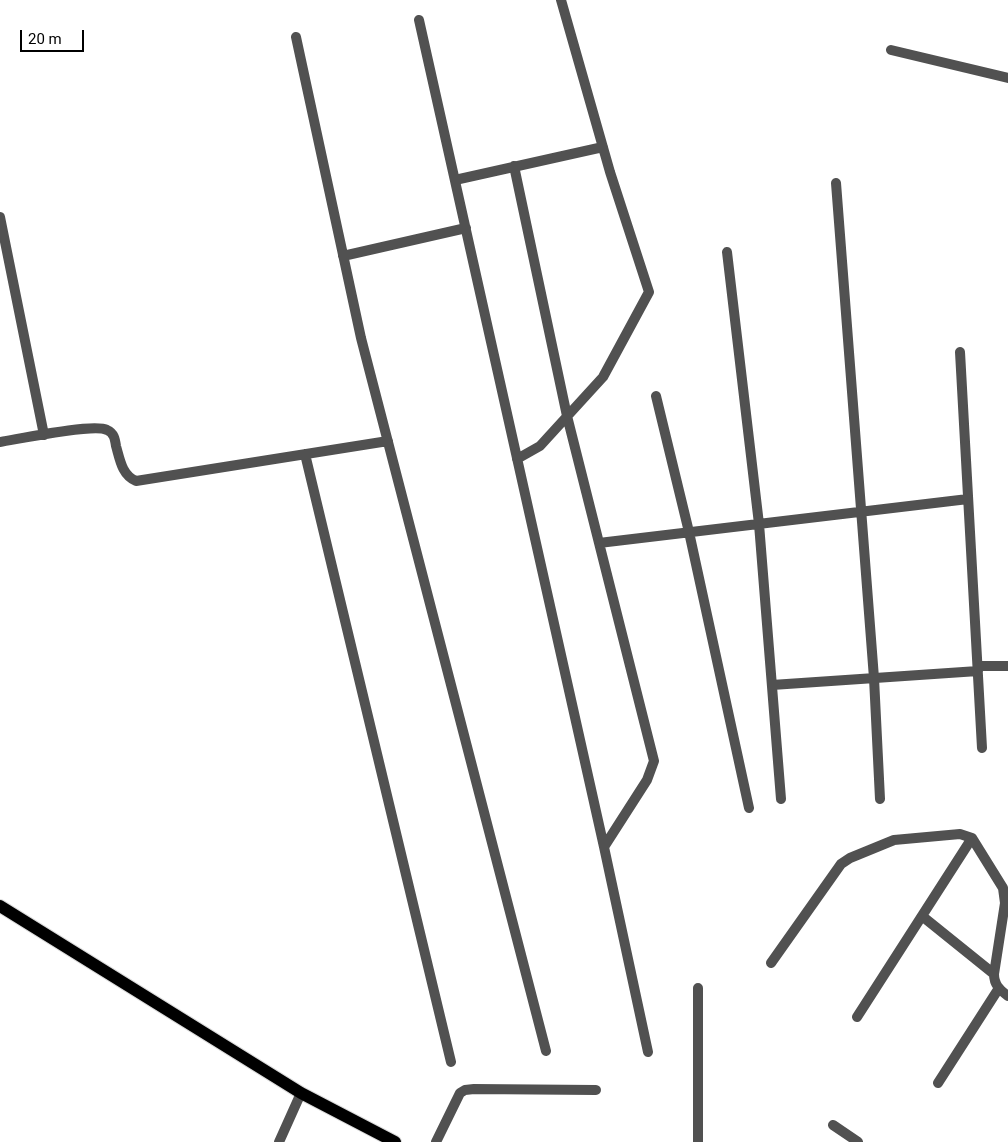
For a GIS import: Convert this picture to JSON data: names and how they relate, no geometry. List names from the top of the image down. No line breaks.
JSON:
{"scale_bar":"20 m"}
